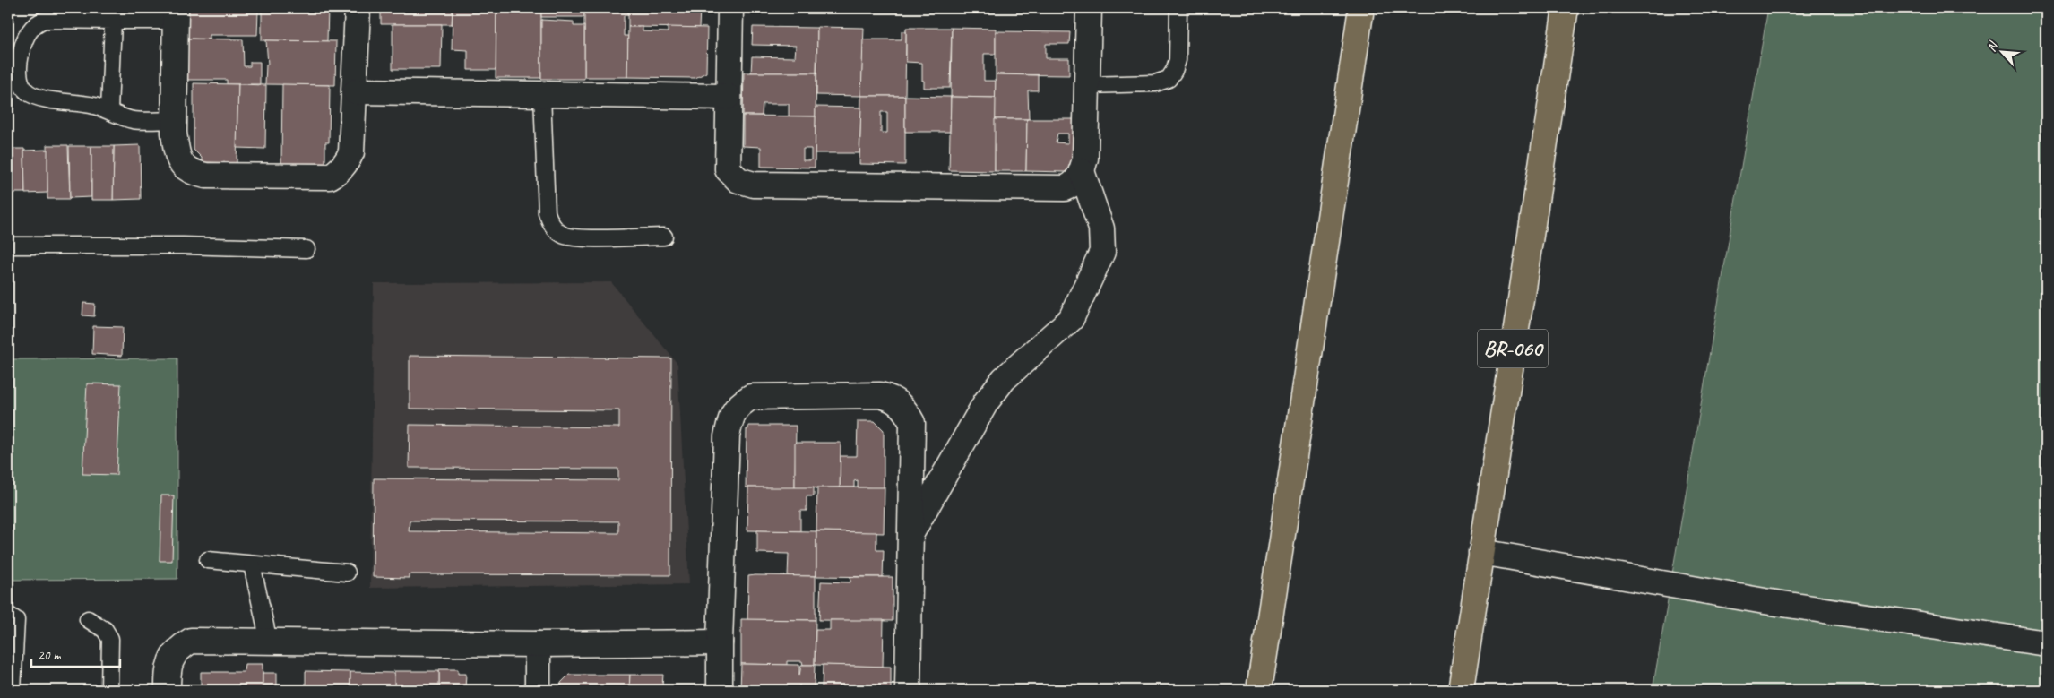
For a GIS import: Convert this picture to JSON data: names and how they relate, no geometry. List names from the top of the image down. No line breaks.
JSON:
{"streets":{"highway":["BR-060"]},"scale_bar":"20 m","north":"top left"}
